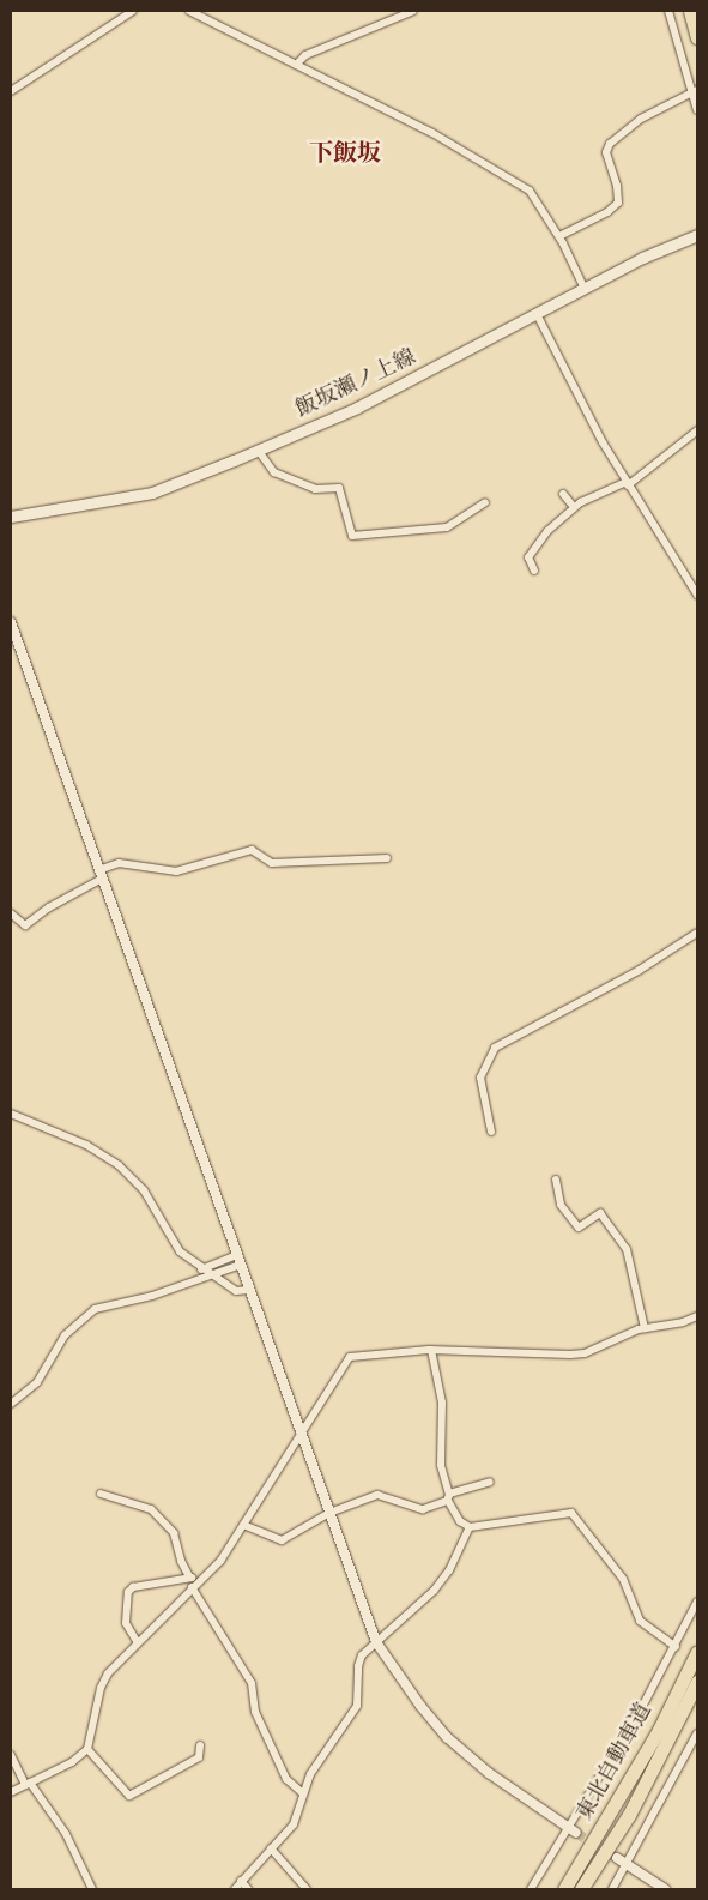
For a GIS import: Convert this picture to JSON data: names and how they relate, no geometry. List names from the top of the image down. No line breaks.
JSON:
{"streets":{"highway":["東北自動車道"],"main road":["飯坂瀬ノ上線"]},"districts":["下飯坂"]}
